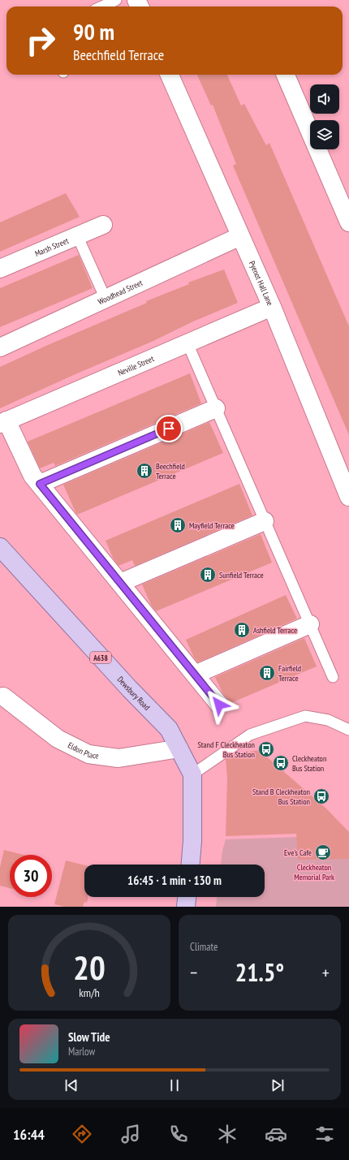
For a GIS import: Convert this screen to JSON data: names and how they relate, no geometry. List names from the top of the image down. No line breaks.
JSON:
{"streets":{"main road":["A638","Dewsbury Road"],"street":["Marsh Street","Pyenot Hall Lane","Woodhead Street","Neville Street","Eldon Place"]},"crossings":[["Pyenot Hall Lane","Woodhead Street"],["Pyenot Hall Lane","Neville Street"],["Dewsbury Road","Eldon Place"]],"parks":["Cleckheaton Memorial Park"],"places":{"building":["Beechfield Terrace","Mayfield Terrace","Sunfield Terrace","Ashfield Terrace","Fairfield Terrace"],"bus stop":["Stand F Cleckheaton Bus Station","Cleckheaton Bus Station","Stand B Cleckheaton Bus Station"],"cafe":["Eve's Cafe"]},"page":{"turn":["90 m","Beechfield Terrace"],"limit":"30","trip":"16:45 · 1 min · 130 m","tile":"Climate","heat":["−","21.5°","+"],"song":["Slow Tide","Marlow"],"tabs":"16:44","gauge":["20","km/h"]}}
